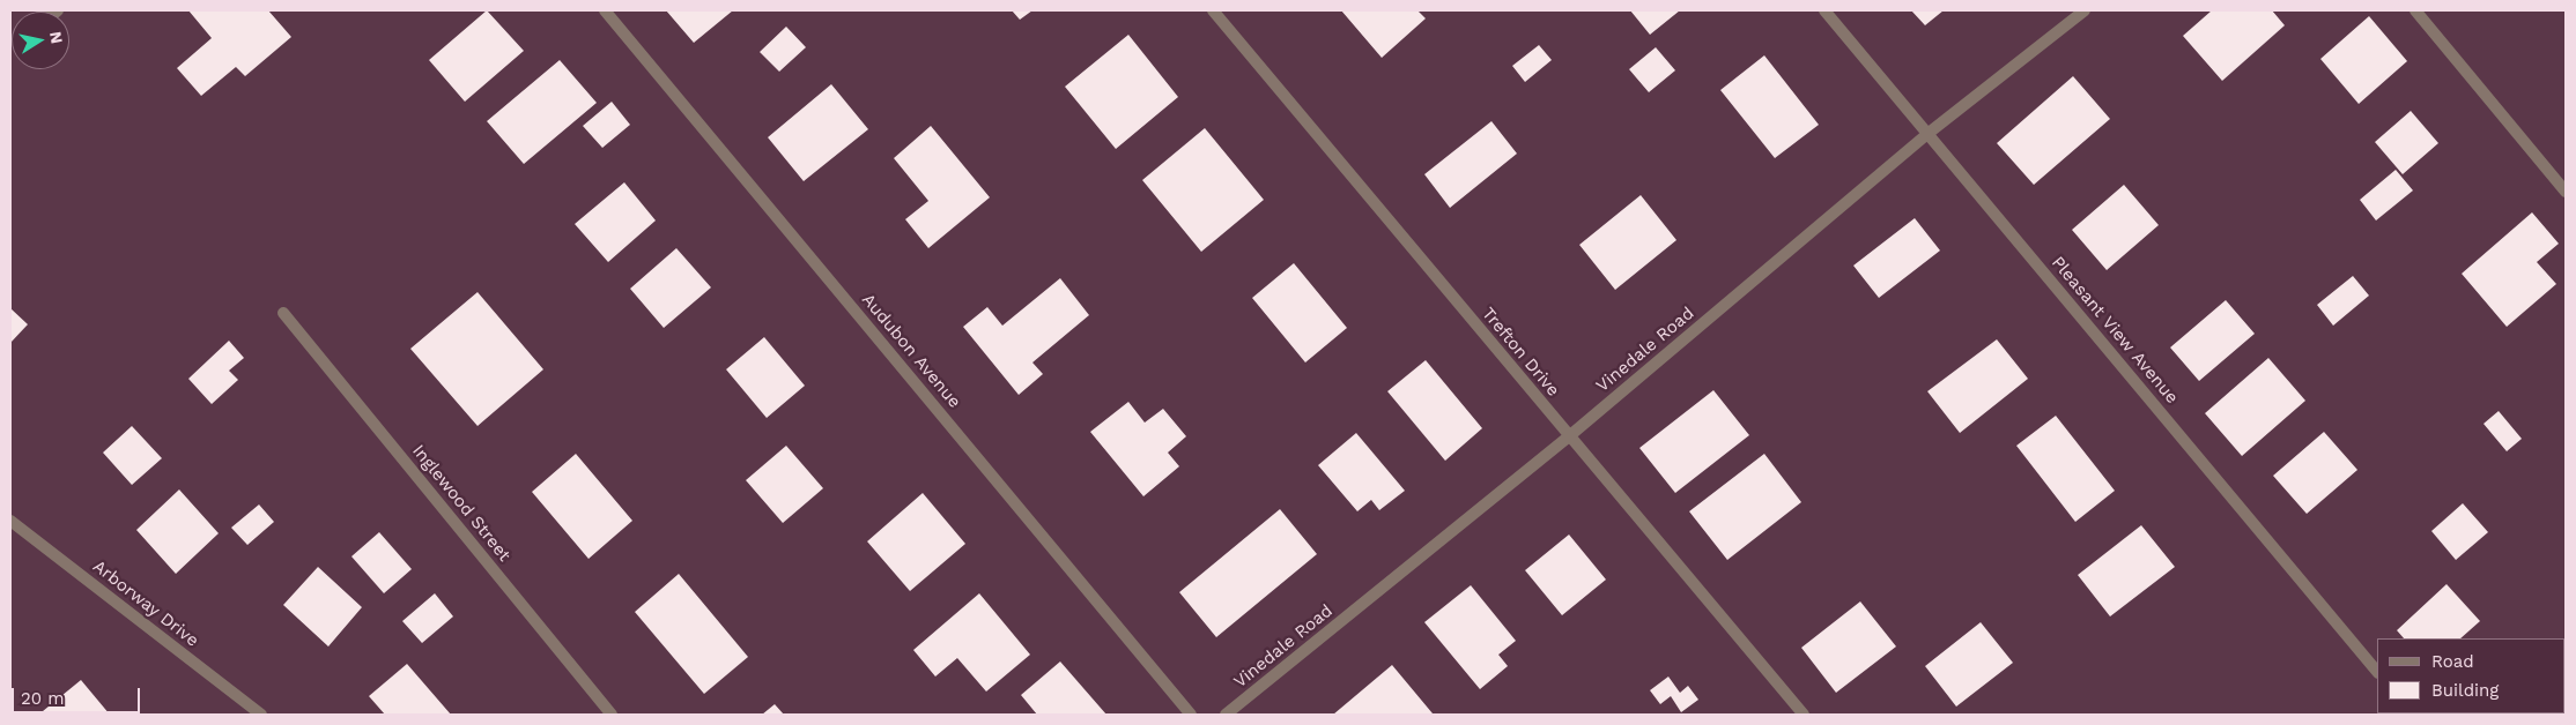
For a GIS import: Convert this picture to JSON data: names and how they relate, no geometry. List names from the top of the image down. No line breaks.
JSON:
{"streets":{"street":["Pleasant View Avenue","Vinedale Road","Audubon Avenue","Trefton Drive","Inglewood Street","Arborway Drive"]},"crossings":[["Pleasant View Avenue","Vinedale Road"],["Vinedale Road","Trefton Drive"]],"legend":["Road","Building"],"scale_bar":"20 m","north":"right"}
